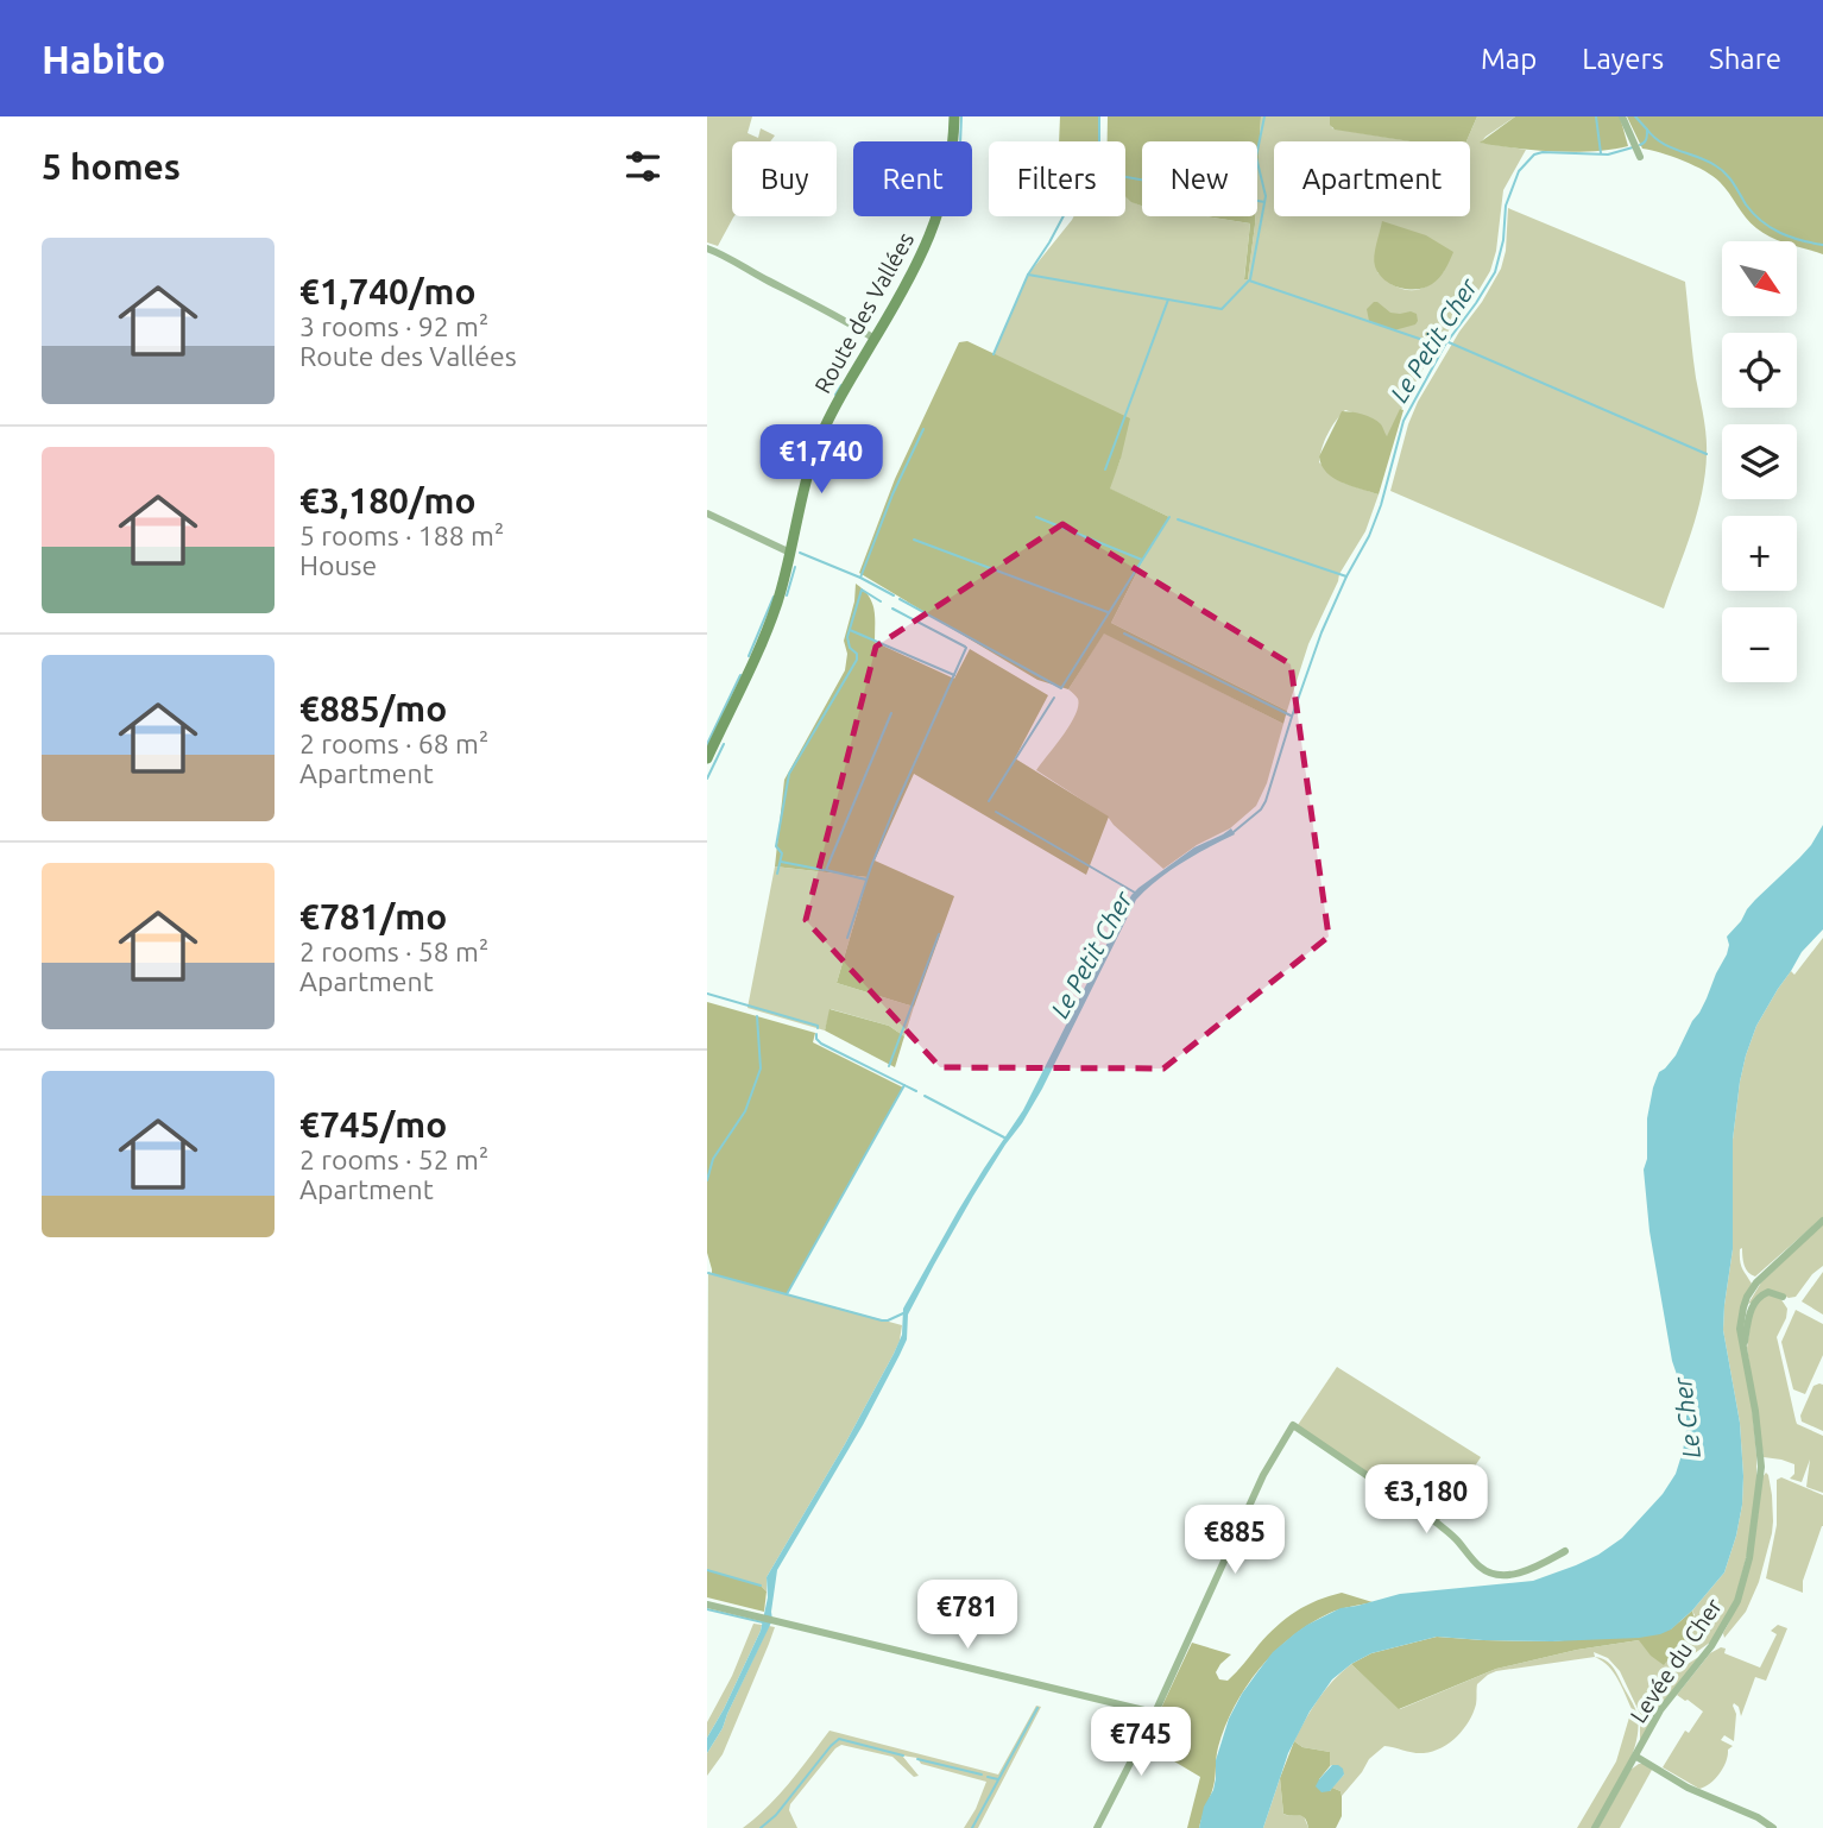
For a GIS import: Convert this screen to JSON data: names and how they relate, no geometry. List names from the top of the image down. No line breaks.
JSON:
{"streets":{"main road":["Route des Vallées"],"street":["Levée du Cher"]},"water":["Le Petit Cher","Le Cher"],"north":"bottom right","page":{"header":"Habito","nav":["Map","Layers","Share"],"heading":"5 homes","chip":["Buy","Rent","Filters","New","Apartment"],"list":[{"name":"€1,740/mo","note":"3 rooms · 92 m² · Route des Vallées"},{"name":"€3,180/mo","note":"5 rooms · 188 m² · House"},{"name":"€885/mo","note":"2 rooms · 68 m² · Apartment"},{"name":"€781/mo","note":"2 rooms · 58 m² · Apartment"},{"name":"€745/mo","note":"2 rooms · 52 m² · Apartment"}],"map_buttons":["+","−"],"price":["€1,740","€3,180","€885","€781","€745"]}}
